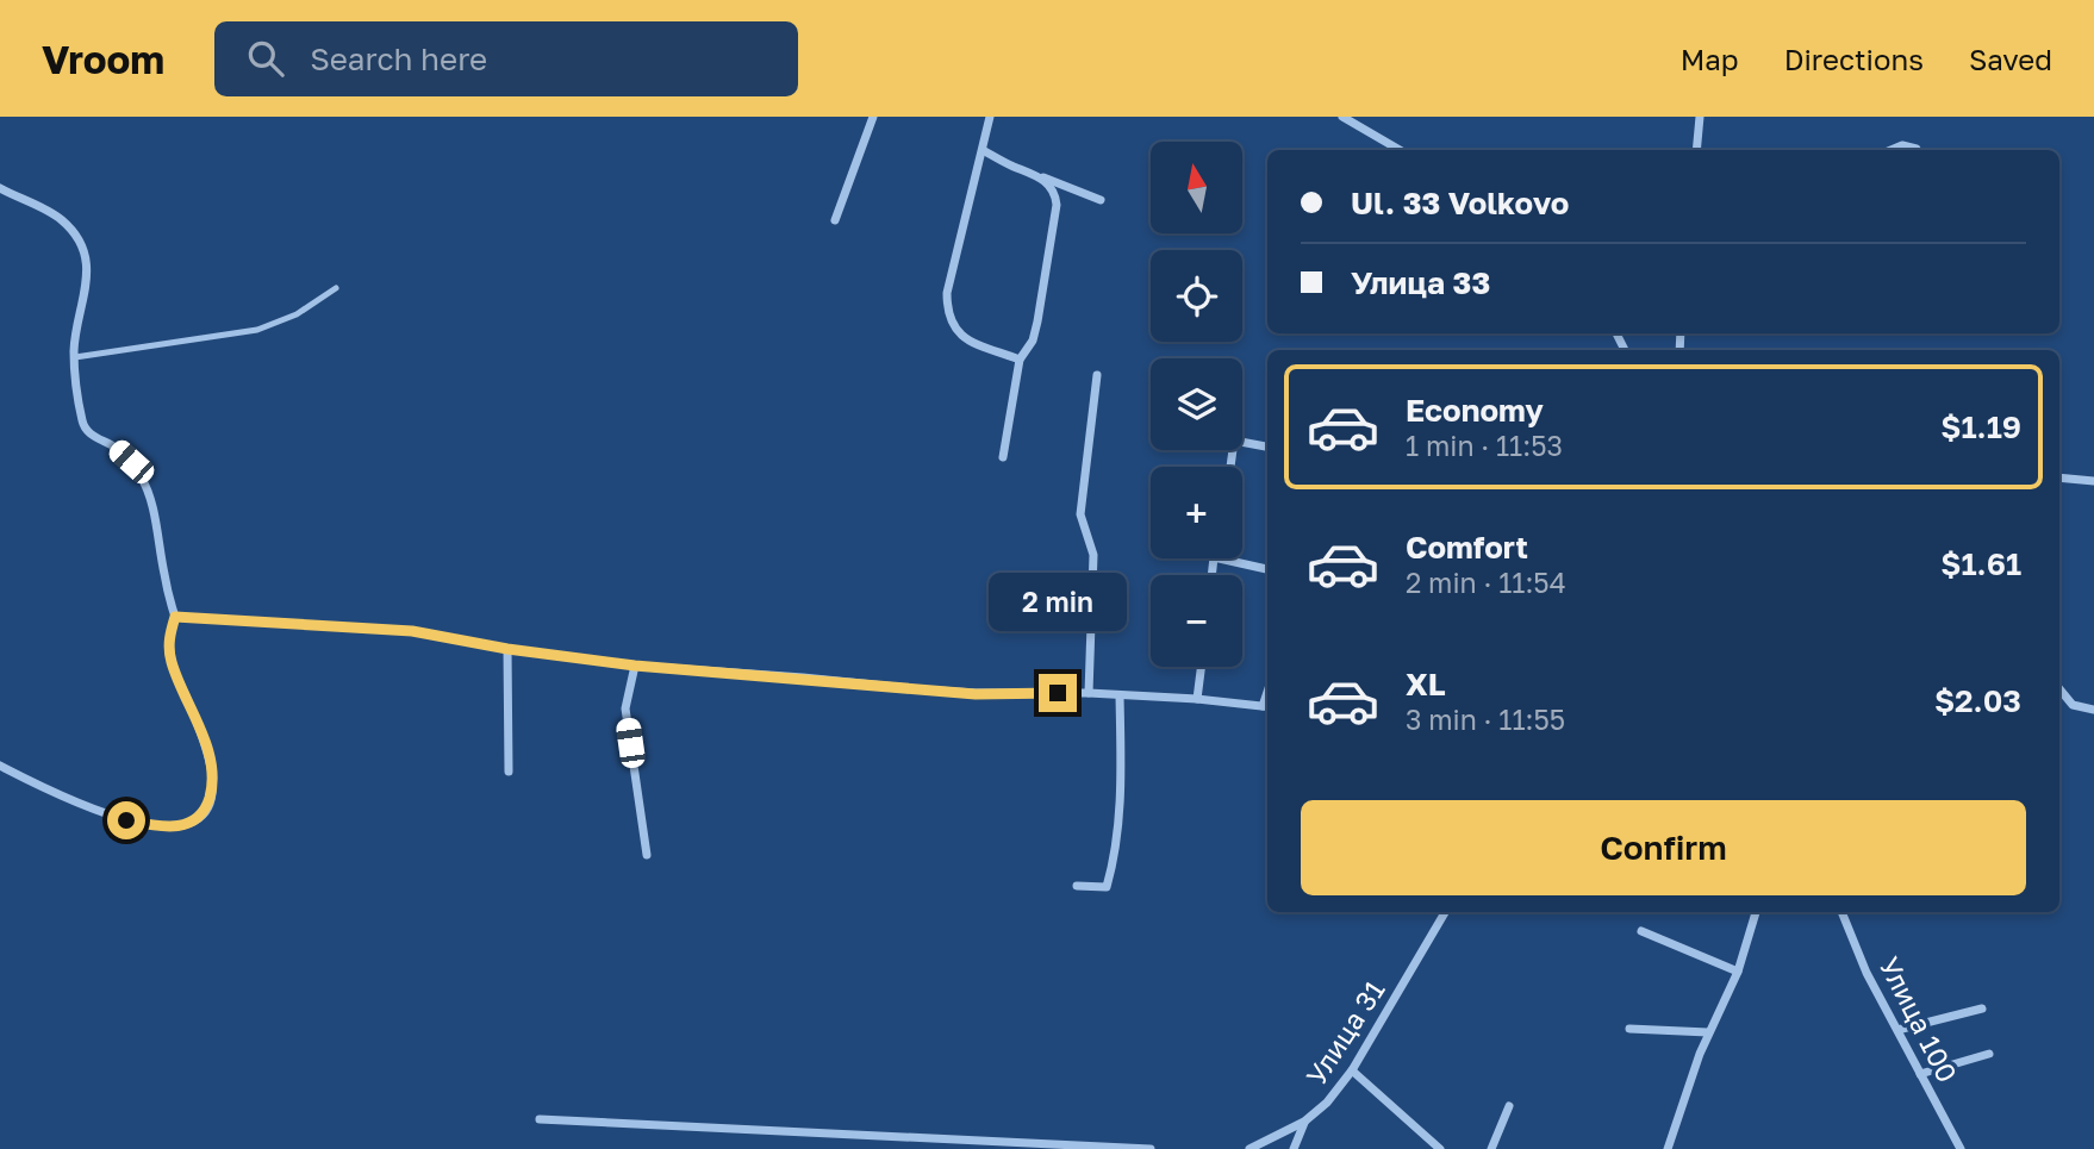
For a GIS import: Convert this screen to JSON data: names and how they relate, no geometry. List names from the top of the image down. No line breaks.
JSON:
{"streets":{"street":["Улица 100","Улица 31"]},"north":"top","page":{"header":"Vroom","search":"Search here","nav":["Map","Directions","Saved"],"map_buttons":["+","−"],"banner":["Ul. 33 Volkovo","Улица 33"],"list":[{"name":"Economy","note":"1 min · 11:53","value":"$1.19"},{"name":"Comfort","note":"2 min · 11:54","value":"$1.61"},{"name":"XL","note":"3 min · 11:55","value":"$2.03"}],"bubble":"2 min","buttons":"Confirm"}}
